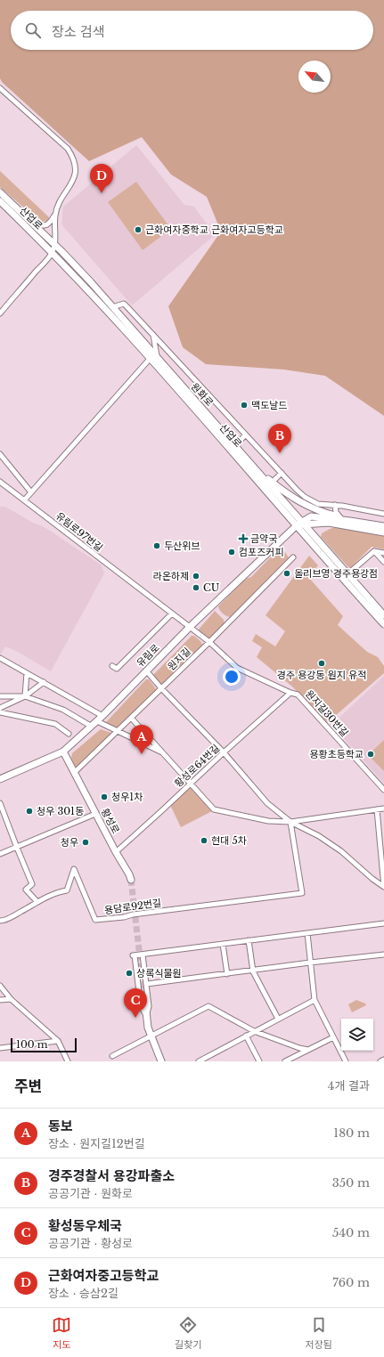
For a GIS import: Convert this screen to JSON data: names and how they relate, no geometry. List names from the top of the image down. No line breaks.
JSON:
{"streets":{"street":["산업로","원화로","유림로97번길","유림로","원지길","원지길30번길","황성로64번길","황성로","용담로92번길"]},"crossings":[["산업로","원화로"],["산업로","유림로"],["원화로","유림로"],["유림로97번길","유림로"],["유림로97번길","원지길30번길"],["유림로","원지길30번길"],["유림로","황성로"],["원지길","원지길30번길"],["원지길","황성로"],["원지길30번길","황성로64번길"],["황성로64번길","황성로"]],"places":{"other":["근화여자중학교 근화여자고등학교","맥도날드","두산위브","컴포즈커피","올리브영 경주용강점","라온하제","CU","경주 용강동 원지 유적","용황초등학교","청우1차","청우 301동","현대 5차","청우","상록식물원"],"health":["금약국"]},"scale_bar":"100 m","north":"top left","page":{"search":"장소 검색","pins":["D","B","A","C"],"scale":"100 m","heading":["주변","4개 결과"],"list":[{"mark":"A","name":"동보","note":"장소 · 원지길12번길","value":"180 m"},{"mark":"B","name":"경주경찰서 용강파출소","note":"공공기관 · 원화로","value":"350 m"},{"mark":"C","name":"황성동우체국","note":"공공기관 · 황성로","value":"540 m"},{"mark":"D","name":"근화여자중고등학교","note":"장소 · 승삼2길","value":"760 m"}],"nav":["지도","길찾기","저장됨"]}}
